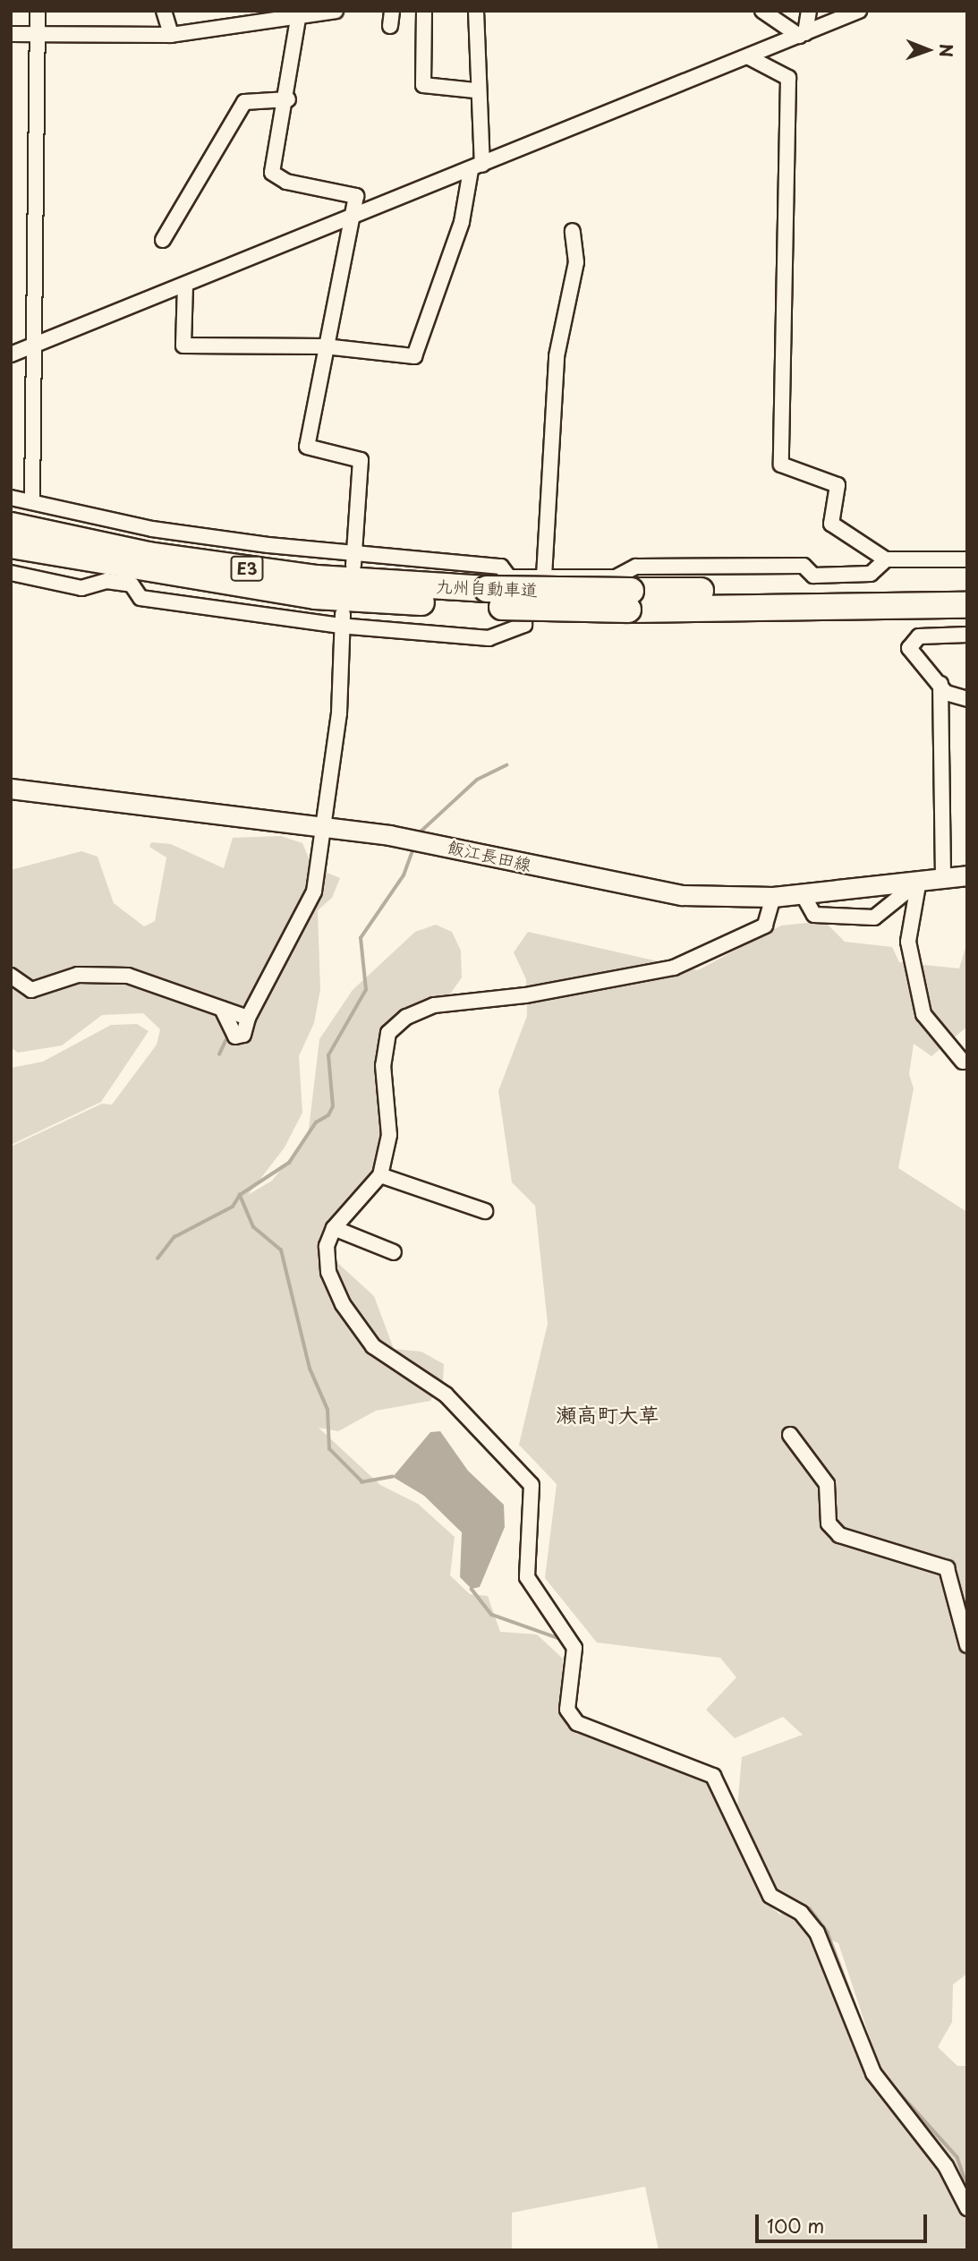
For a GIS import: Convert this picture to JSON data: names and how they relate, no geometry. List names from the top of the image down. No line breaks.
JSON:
{"streets":{"highway":["E3","九州自動車道"],"main road":["飯江長田線"]},"districts":["瀬高町大草"],"scale_bar":"100 m","north":"right"}
